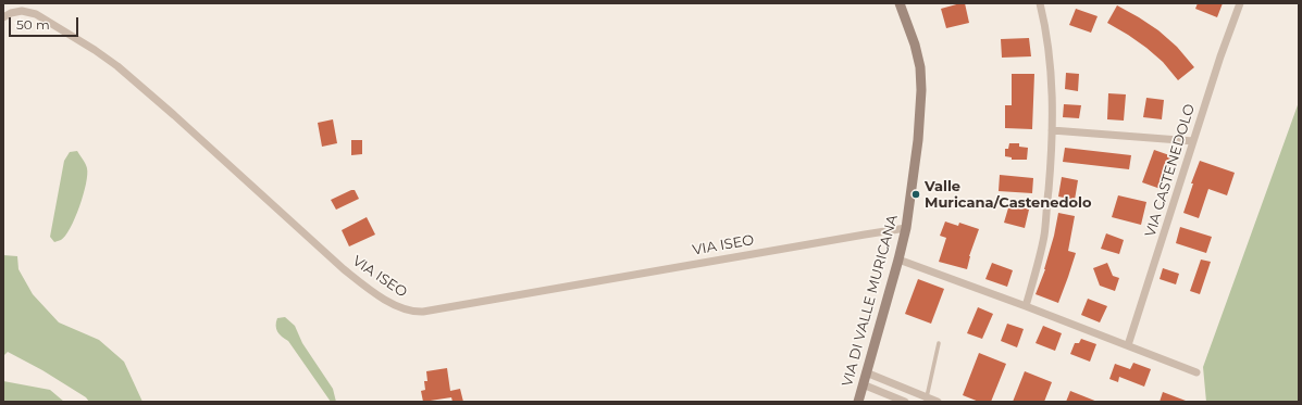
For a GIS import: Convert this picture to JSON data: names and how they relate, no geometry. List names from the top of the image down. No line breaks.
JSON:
{"streets":{"street":["VIA CASTENEDOLO","VIA ISEO","VIA DI VALLE MURICANA"]},"crossings":[["VIA ISEO","VIA DI VALLE MURICANA"]],"places":["Valle Muricana/Castenedolo"],"scale_bar":"50 m"}
